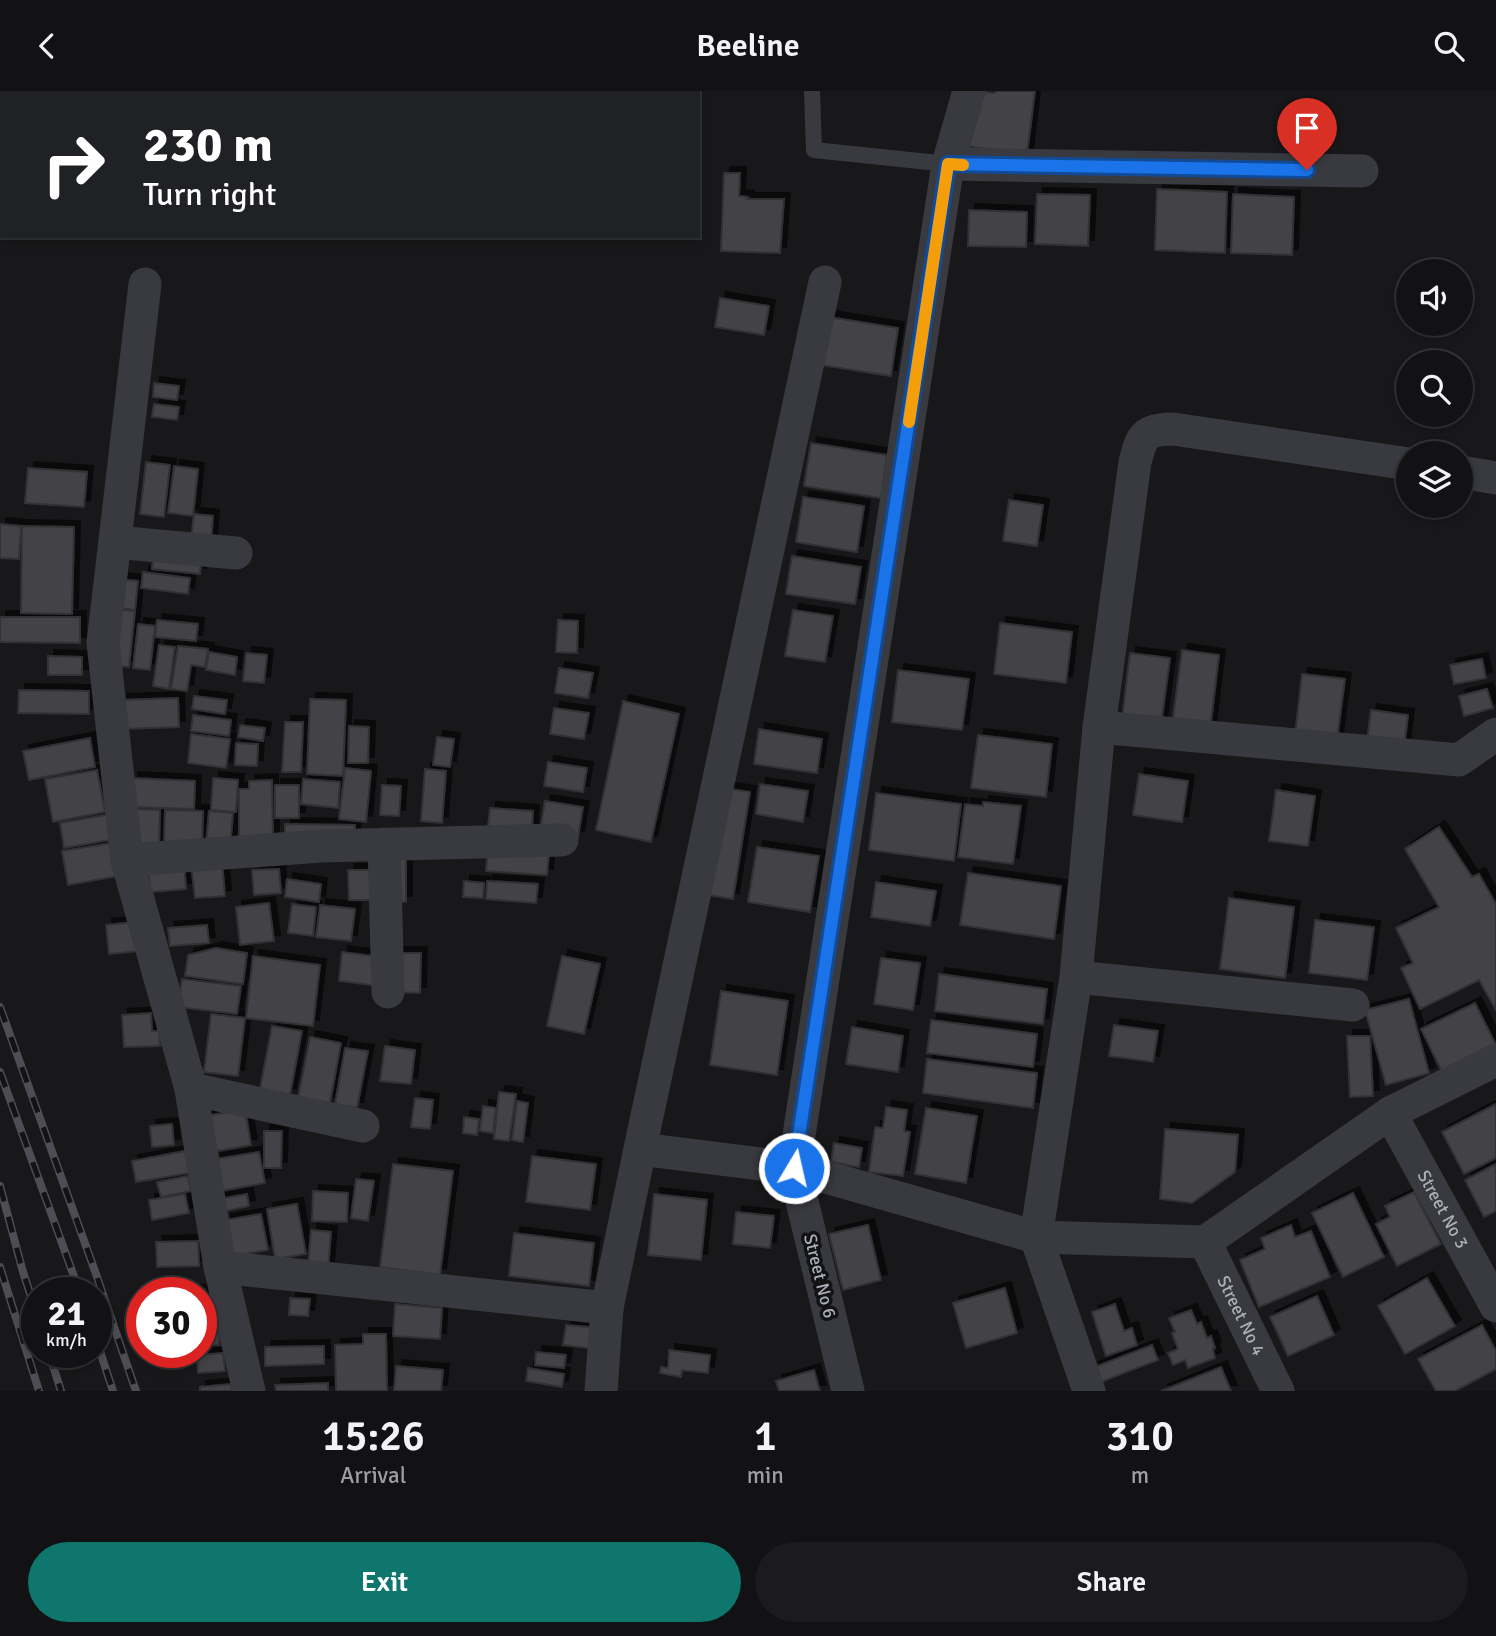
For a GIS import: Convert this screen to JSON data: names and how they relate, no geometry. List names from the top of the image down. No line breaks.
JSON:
{"streets":{"street":["Street No 3","Street No 6","Street No 4"]},"page":{"header":"Beeline","turn":["230 m","Turn right"],"speed":"21 km/h","limit":"30","eta":["15:26","Arrival","1","min","310","m"],"buttons":["Exit","Share"]}}
